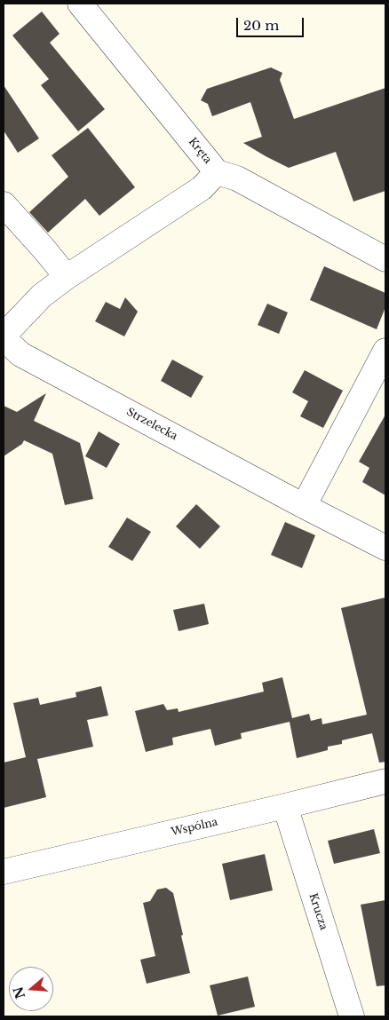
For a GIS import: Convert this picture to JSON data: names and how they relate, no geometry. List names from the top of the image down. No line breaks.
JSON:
{"streets":{"street":["Kręta","Strzelecka","Wspólna","Krucza"]},"crossings":[["Kręta","Strzelecka"],["Wspólna","Krucza"]],"scale_bar":"20 m","north":"left"}
